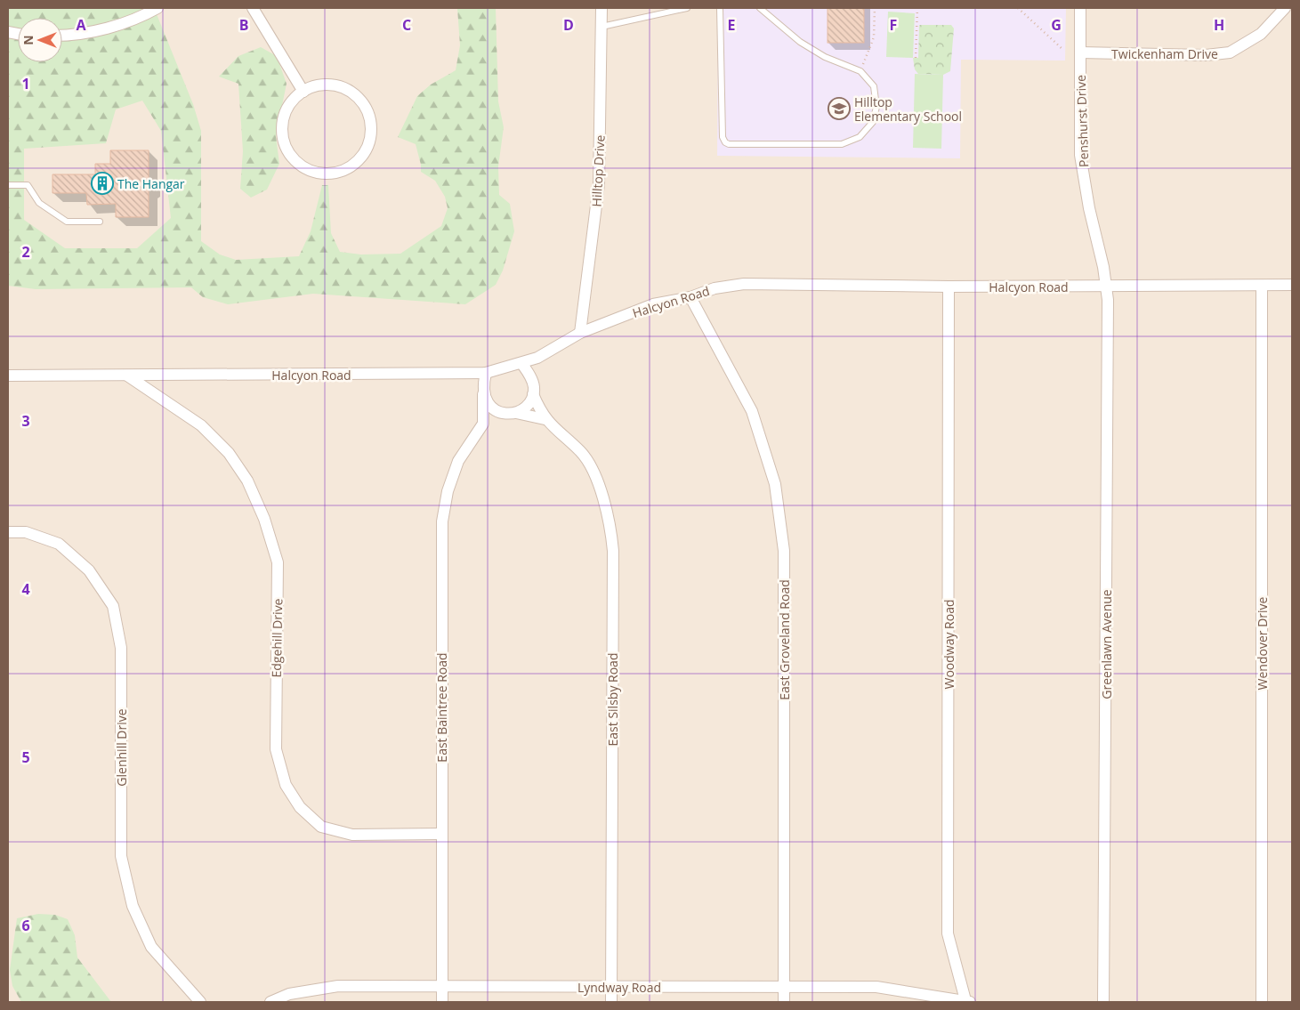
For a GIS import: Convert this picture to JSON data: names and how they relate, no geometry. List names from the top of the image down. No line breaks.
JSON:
{"streets":{"street":["Twickenham Drive","Penshurst Drive","Hilltop Drive","Halcyon Road","Edgehill Drive","East Groveland Road","Wendover Drive","Woodway Road","Greenlawn Avenue","East Silsby Road","East Baintree Road","Glenhill Drive","Lyndway Road"]},"crossings":[["Twickenham Drive","Penshurst Drive"],["Penshurst Drive","Halcyon Road"],["Penshurst Drive","Greenlawn Avenue"],["Hilltop Drive","Halcyon Road"],["Halcyon Road","Edgehill Drive"],["Halcyon Road","East Groveland Road"],["Halcyon Road","Wendover Drive"],["Halcyon Road","Woodway Road"],["Halcyon Road","Greenlawn Avenue"],["Halcyon Road","East Silsby Road"],["Edgehill Drive","East Baintree Road"],["East Groveland Road","Lyndway Road"],["Woodway Road","Lyndway Road"],["East Silsby Road","Lyndway Road"],["East Baintree Road","Lyndway Road"]],"places":{"school or university":["Hilltop Elementary School"],"building":["The Hangar"]},"north":"left","grid":{"columns":["A","B","C","D","E","F","G","H"],"rows":["1","2","3","4","5","6"]}}
